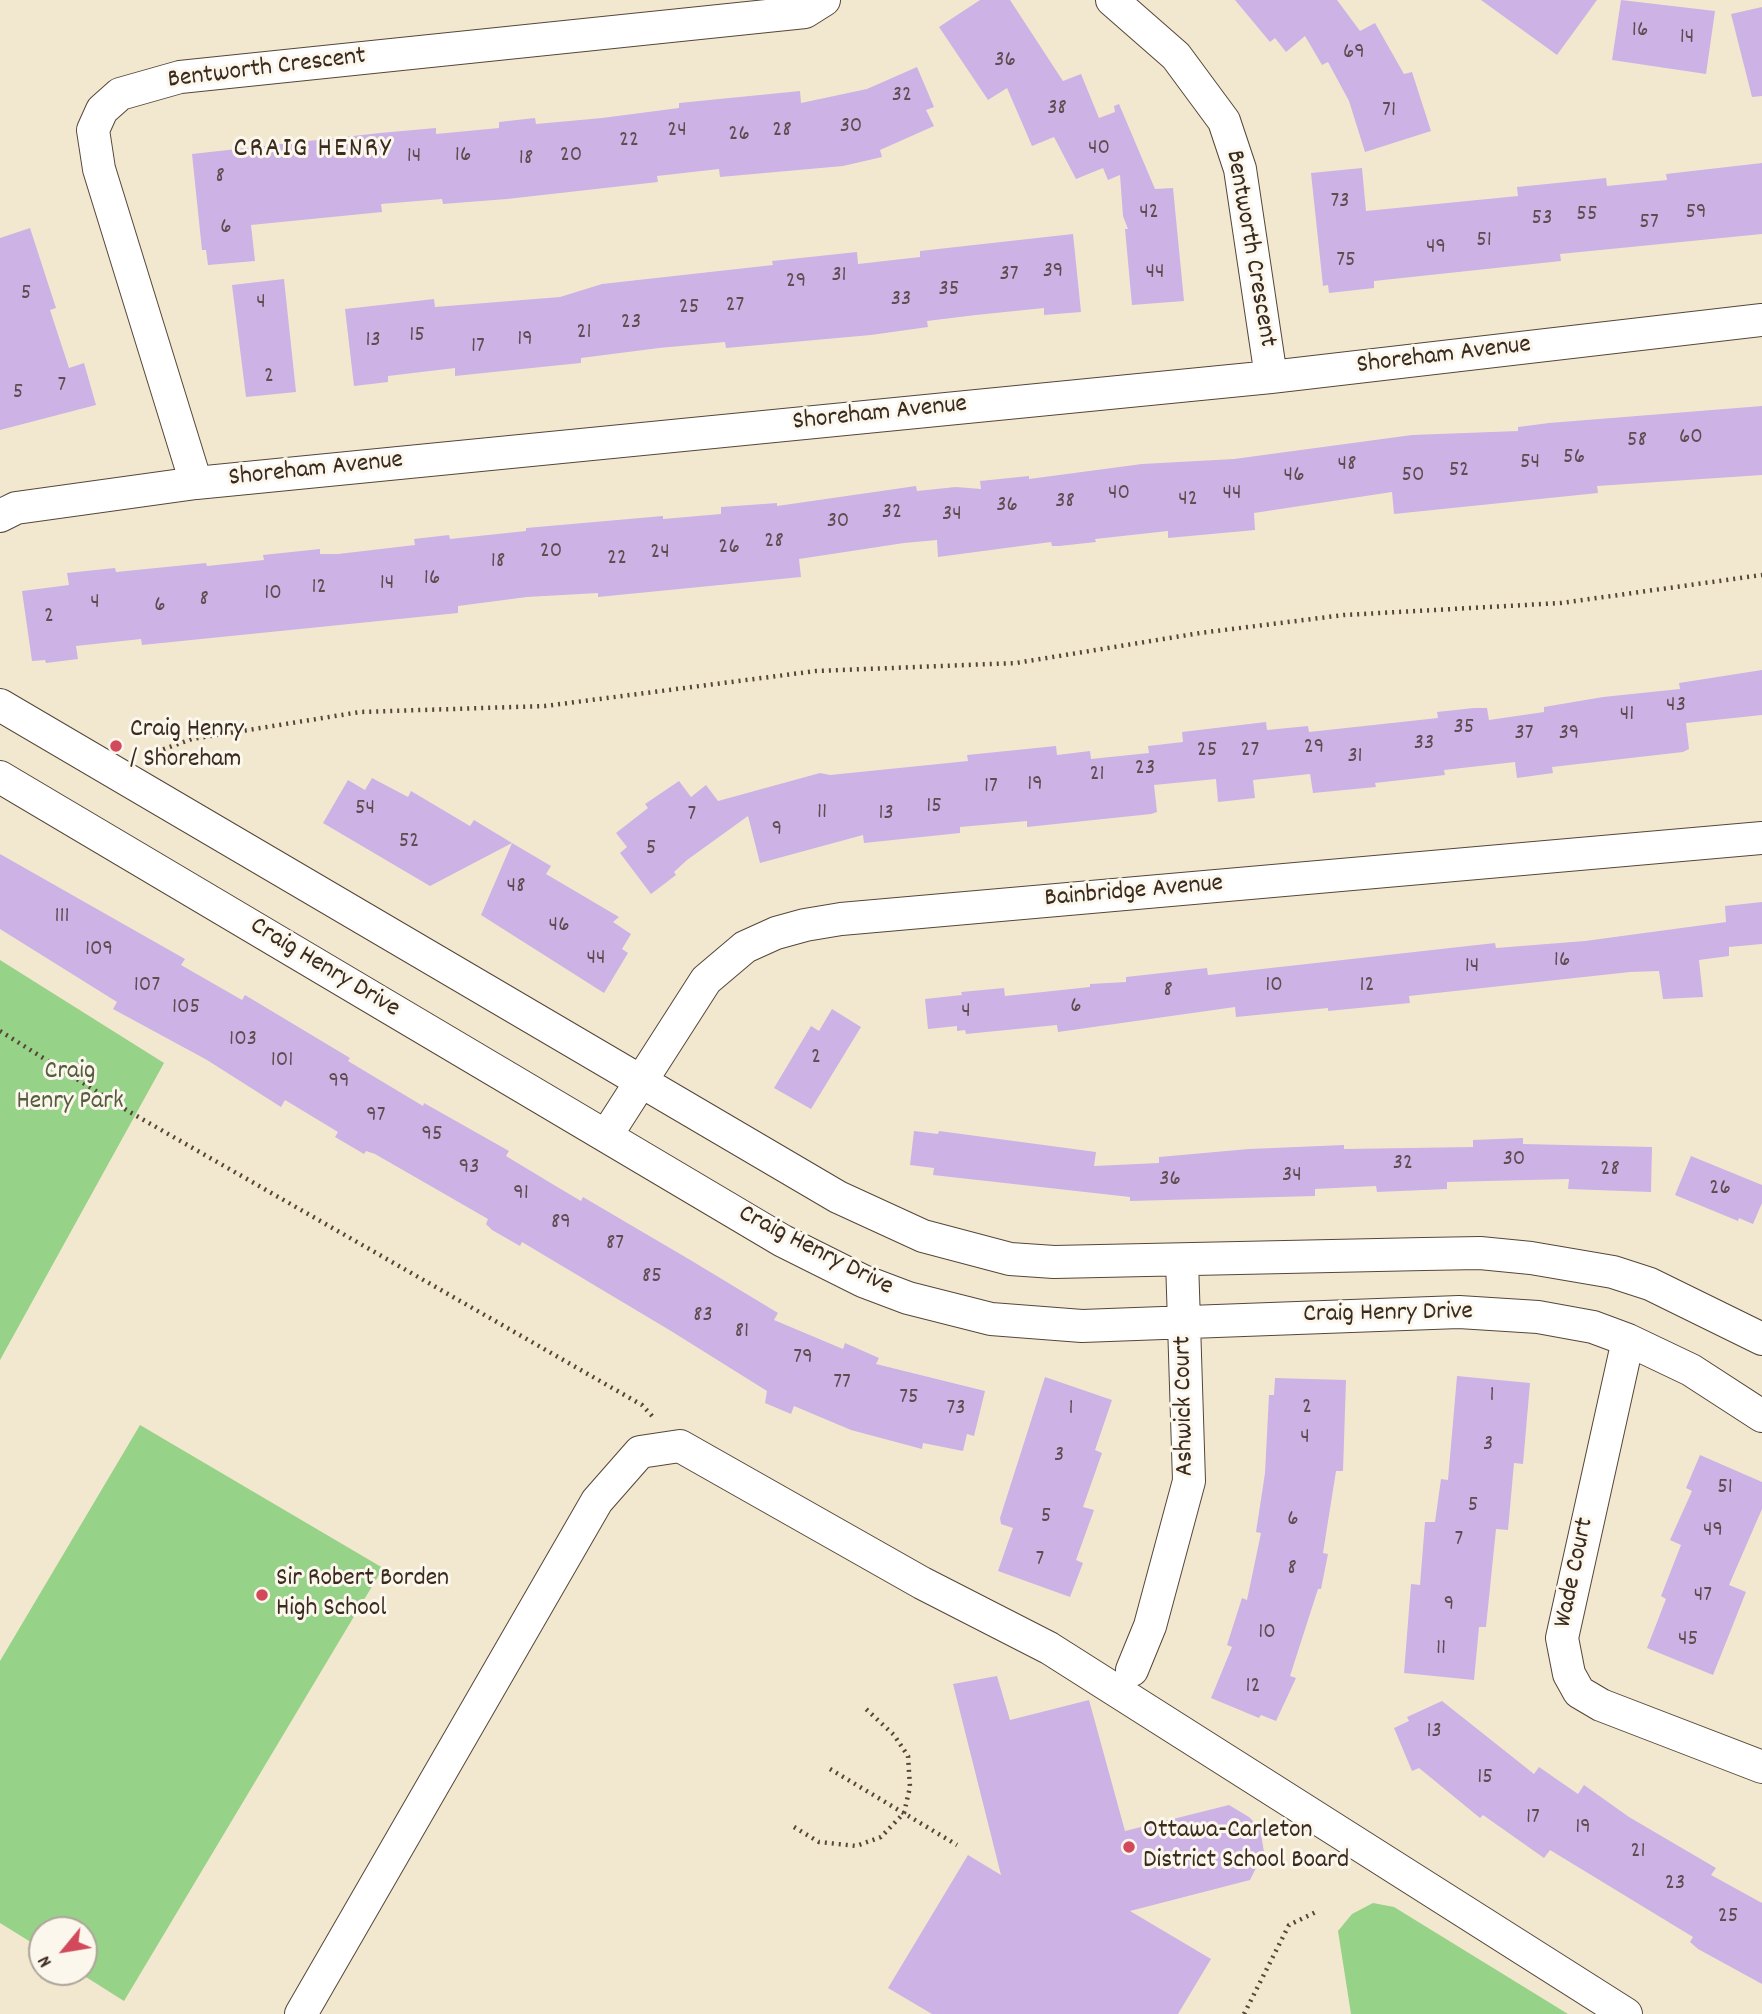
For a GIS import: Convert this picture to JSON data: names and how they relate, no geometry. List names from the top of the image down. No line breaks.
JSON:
{"streets":{"street":["Bentworth Crescent","Shoreham Avenue","Bainbridge Avenue","Craig Henry Drive","Ashwick Court","Wade Court"]},"crossings":[["Bentworth Crescent","Shoreham Avenue"],["Bainbridge Avenue","Craig Henry Drive"],["Craig Henry Drive","Ashwick Court"],["Craig Henry Drive","Wade Court"]],"districts":["CRAIG HENRY"],"parks":["Craig Henry Park"],"places":["Craig Henry / Shoreham","Sir Robert Borden High School","Ottawa-Carleton District School Board"],"house_numbers":["16","14","69","36","32","38","71","30","24","28","26","22","40","16","20","14","18","8","73","42","59","55","53","57","6","51","49","75","39","44","37","31","29","35","5","33","4","27","25","23","21","15","19","13","17","2","7","5","60","58","56","54","48","52","46","50","40","44","42","38","36","32","34","30","28","26","20","24","22","18","16","14","12","10","8","4","6","2","43","41","35","37","39","33","29","25","27","31","23","21","19","17","15","54","11","13","7","9","52","5","48","111","46","109","44","16","14","107","10","12","8","6","105","4","103","2","101","99","97","95","30","32","93","28","34","36","26","91","89","87","85","83","81","79","77","1","75","2","73","1","4","3","3","51","5","5","6","49","7","7","8","47","9","10","45","11","12","13","15","17","19","21","23","25"],"north":"bottom left"}
